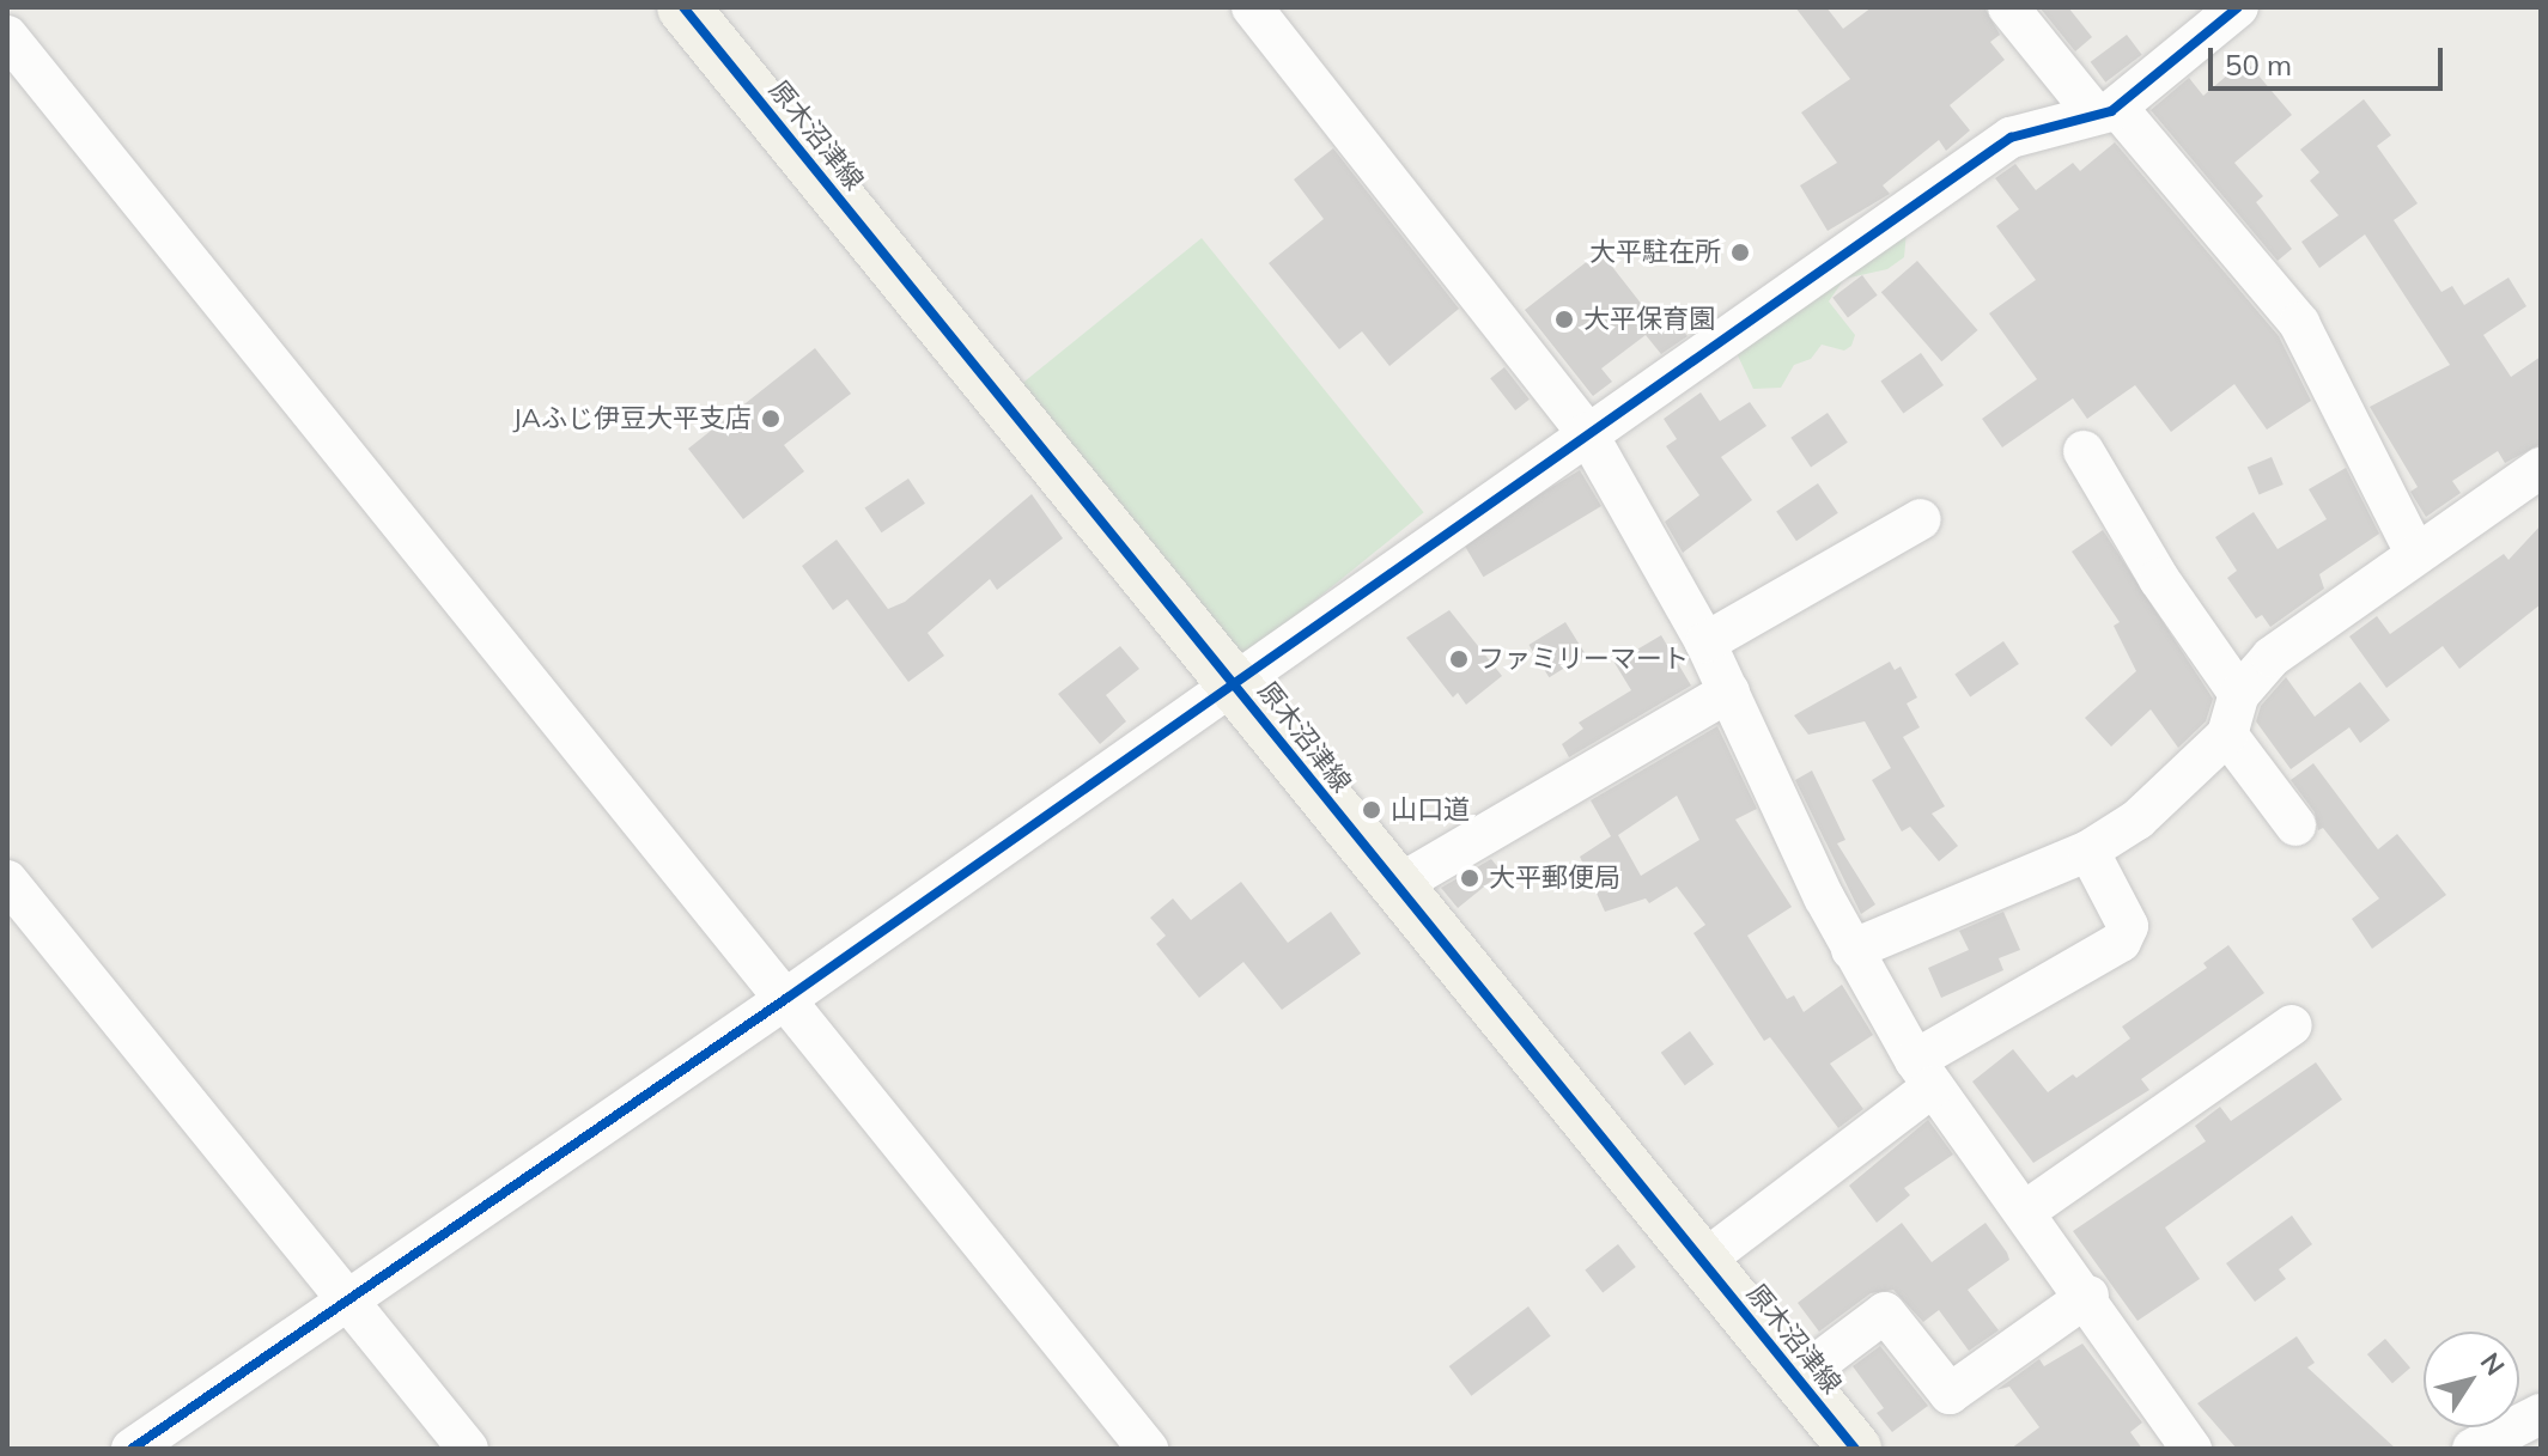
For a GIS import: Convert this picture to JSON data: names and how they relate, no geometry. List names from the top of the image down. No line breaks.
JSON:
{"streets":{"main road":["原木沼津線"]},"places":["大平駐在所","大平保育園","JAふじ伊豆大平支店","ファミリーマート","山口道","大平郵便局"],"scale_bar":"50 m","north":"top right"}
